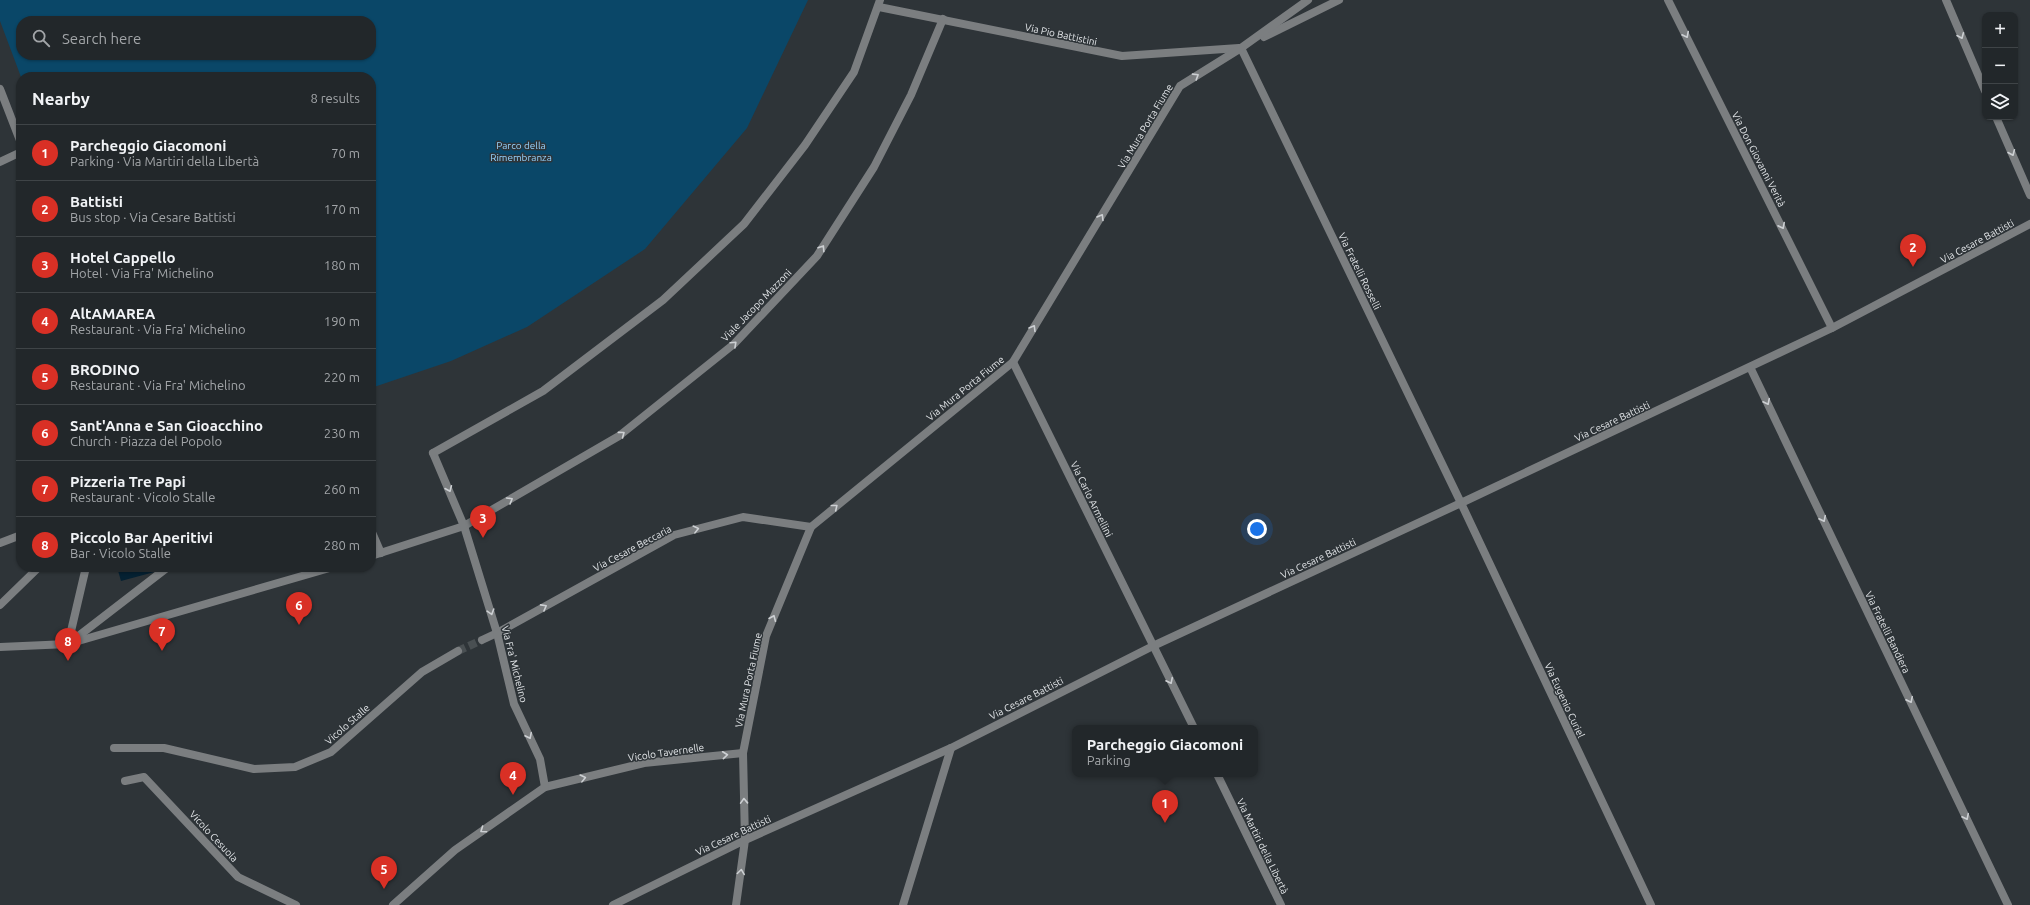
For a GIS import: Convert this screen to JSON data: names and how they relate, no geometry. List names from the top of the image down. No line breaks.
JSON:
{"streets":{"street":["Via Pio Battistini","Via Mura Porta Fiume","Via Don Giovanni Verità","Via Cesare Battisti","Via Fratelli Rosselli","Viale Jacopo Mazzoni","Via Carlo Armellini","Via Cesare Beccaria","Via Fratelli Bandiera","Via Fra' Michelino","Via Eugenio Curiel","Vicolo Stalle","Vicolo Tavernelle","Vicolo Cesuola","Via Martiri della Libertà"]},"crossings":[["Via Pio Battistini","Via Mura Porta Fiume"],["Via Pio Battistini","Via Fratelli Rosselli"],["Via Pio Battistini","Viale Jacopo Mazzoni"],["Via Pio Battistini","Via Fra' Michelino"],["Via Mura Porta Fiume","Via Cesare Battisti"],["Via Mura Porta Fiume","Via Fratelli Rosselli"],["Via Mura Porta Fiume","Via Carlo Armellini"],["Via Mura Porta Fiume","Via Cesare Beccaria"],["Via Mura Porta Fiume","Vicolo Tavernelle"],["Via Don Giovanni Verità","Via Cesare Battisti"],["Via Cesare Battisti","Via Fratelli Rosselli"],["Via Cesare Battisti","Via Carlo Armellini"],["Via Cesare Battisti","Via Fratelli Bandiera"],["Via Cesare Battisti","Via Eugenio Curiel"],["Via Fratelli Rosselli","Via Eugenio Curiel"],["Viale Jacopo Mazzoni","Via Fra' Michelino"],["Via Cesare Beccaria","Via Fra' Michelino"],["Via Fra' Michelino","Vicolo Tavernelle"]],"one_way":["Via Mura Porta Fiume","Via Don Giovanni Verità","Viale Jacopo Mazzoni","Via Cesare Beccaria","Via Fratelli Bandiera","Via Fra' Michelino","Vicolo Tavernelle"],"parks":["Parco della Rimembranza"],"page":{"map_buttons":["+","−"],"search":"Search here","heading":["Nearby","8 results"],"list":[{"mark":"1","name":"Parcheggio Giacomoni","note":"Parking · Via Martiri della Libertà","value":"70 m"},{"mark":"2","name":"Battisti","note":"Bus stop · Via Cesare Battisti","value":"170 m"},{"mark":"3","name":"Hotel Cappello","note":"Hotel · Via Fra' Michelino","value":"180 m"},{"mark":"4","name":"AltAMAREA","note":"Restaurant · Via Fra' Michelino","value":"190 m"},{"mark":"5","name":"BRODINO","note":"Restaurant · Via Fra' Michelino","value":"220 m"},{"mark":"6","name":"Sant'Anna e San Gioacchino","note":"Church · Piazza del Popolo","value":"230 m"},{"mark":"7","name":"Pizzeria Tre Papi","note":"Restaurant · Vicolo Stalle","value":"260 m"},{"mark":"8","name":"Piccolo Bar Aperitivi","note":"Bar · Vicolo Stalle","value":"280 m"}],"pins":["2","3","6","7","8","4","1","5"],"popup":["Parcheggio Giacomoni","Parking"]}}
